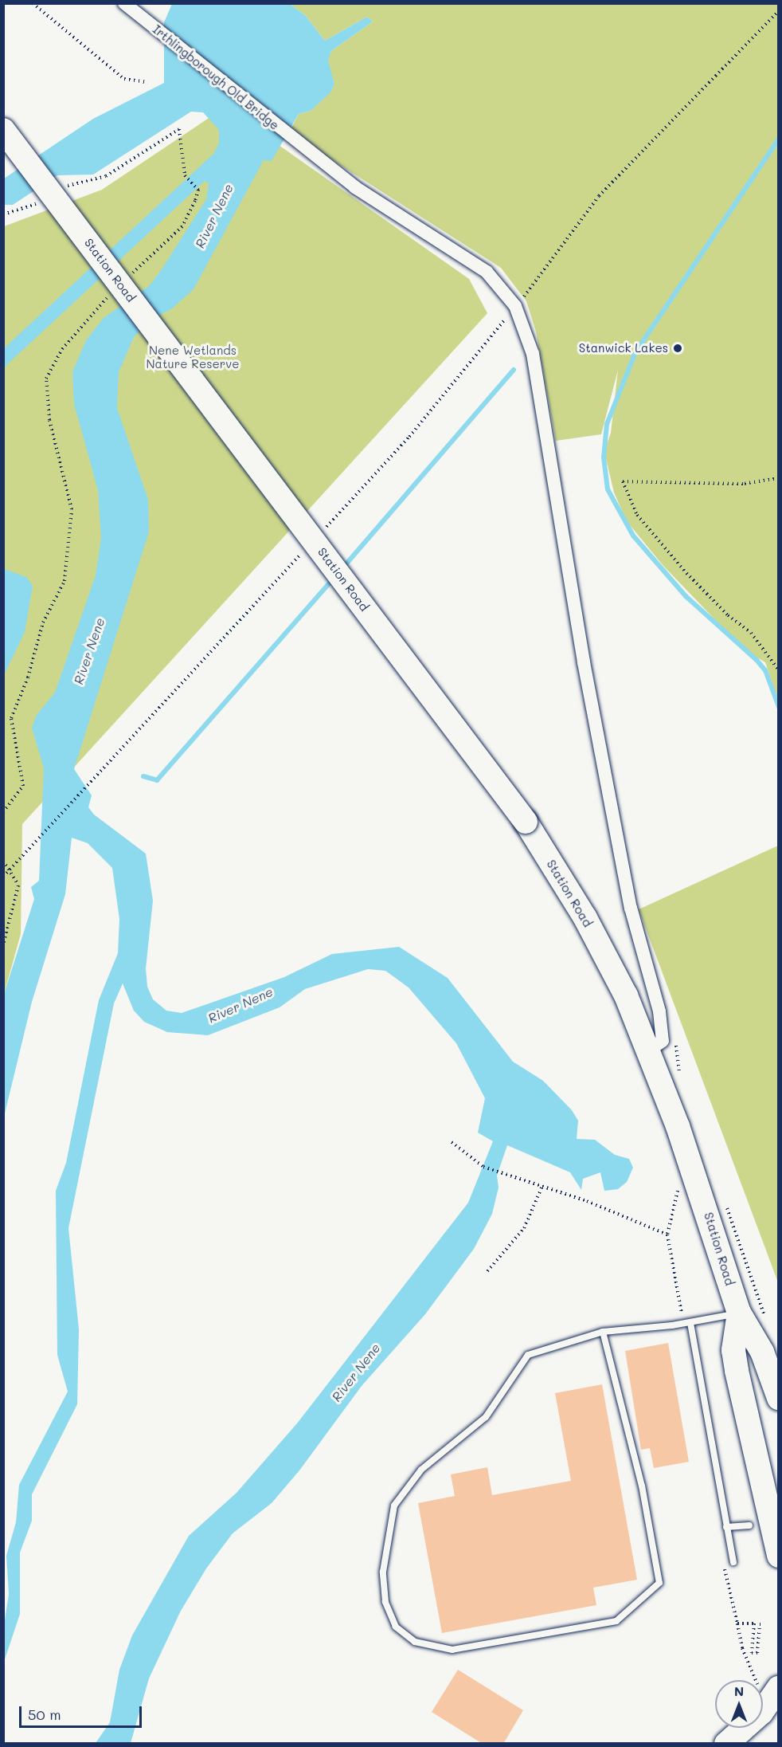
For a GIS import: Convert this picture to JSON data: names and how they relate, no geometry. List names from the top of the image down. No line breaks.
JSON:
{"streets":{"highway":["Station Road"],"street":["Irthlingborough Old Bridge"]},"crossings":[["Irthlingborough Old Bridge","Station Road"]],"water":["River Nene"],"parks":["Nene Wetlands Nature Reserve"],"places":["Stanwick Lakes"],"scale_bar":"50 m","north":"top"}
